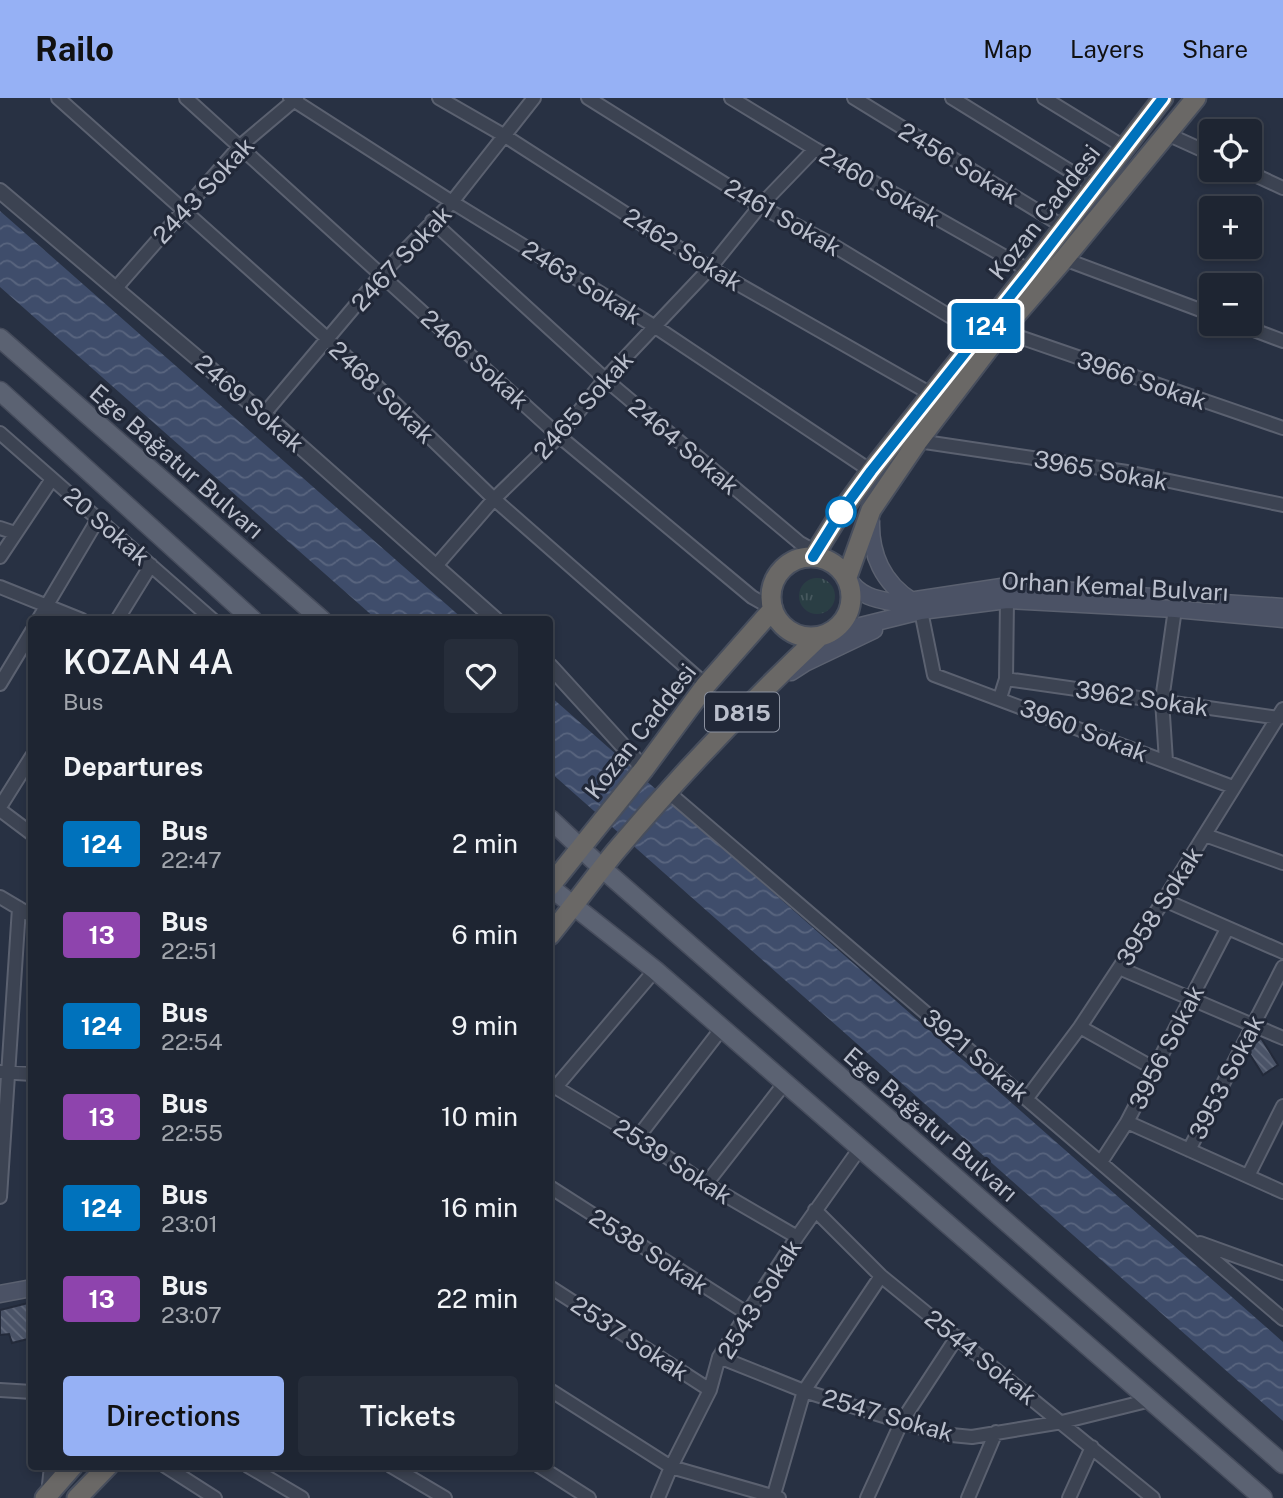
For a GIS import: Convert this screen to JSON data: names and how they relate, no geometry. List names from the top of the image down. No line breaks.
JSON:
{"streets":{"highway":["Kozan Caddesi","D815"],"main road":["Ege Bağatur Bulvarı","Orhan Kemal Bulvarı"],"street":["2456 Sokak","2460 Sokak","2443 Sokak","2461 Sokak","2462 Sokak","2467 Sokak","2463 Sokak","2466 Sokak","3966 Sokak","2468 Sokak","2469 Sokak","2465 Sokak","2464 Sokak","3965 Sokak","20 Sokak","3962 Sokak","3960 Sokak","3958 Sokak","3956 Sokak","3921 Sokak","3953 Sokak","2539 Sokak","2538 Sokak","2543 Sokak","2537 Sokak","2544 Sokak","2547 Sokak"]},"crossings":[["2456 Sokak","Kozan Caddesi"],["2460 Sokak","Kozan Caddesi"],["2460 Sokak","2465 Sokak"],["2443 Sokak","2463 Sokak"],["2443 Sokak","2466 Sokak"],["2443 Sokak","2468 Sokak"],["2443 Sokak","2469 Sokak"],["Kozan Caddesi","2461 Sokak"],["Kozan Caddesi","2462 Sokak"],["Kozan Caddesi","2463 Sokak"],["Kozan Caddesi","2466 Sokak"],["Kozan Caddesi","3966 Sokak"],["Kozan Caddesi","2468 Sokak"],["Kozan Caddesi","2464 Sokak"],["Kozan Caddesi","Ege Bağatur Bulvarı"],["Kozan Caddesi","3965 Sokak"],["Kozan Caddesi","D815"],["2461 Sokak","2465 Sokak"],["2462 Sokak","2467 Sokak"],["2462 Sokak","2465 Sokak"],["2467 Sokak","2463 Sokak"],["2467 Sokak","2466 Sokak"],["2467 Sokak","2468 Sokak"],["2467 Sokak","2469 Sokak"],["2467 Sokak","2464 Sokak"],["2463 Sokak","2465 Sokak"],["2466 Sokak","2465 Sokak"],["2466 Sokak","2464 Sokak"],["2466 Sokak","D815"],["2468 Sokak","2465 Sokak"],["2469 Sokak","2465 Sokak"],["2465 Sokak","2464 Sokak"],["2464 Sokak","D815"],["Ege Bağatur Bulvarı","D815"],["Orhan Kemal Bulvarı","3960 Sokak"],["3962 Sokak","3958 Sokak"],["D815","3921 Sokak"],["3960 Sokak","3958 Sokak"],["3958 Sokak","3921 Sokak"],["3956 Sokak","3921 Sokak"],["2539 Sokak","2543 Sokak"],["2538 Sokak","2543 Sokak"],["2543 Sokak","2537 Sokak"],["2543 Sokak","2544 Sokak"],["2543 Sokak","2547 Sokak"],["2544 Sokak","2547 Sokak"]],"lines":["bus line 124"],"page":{"header":"Railo","nav":["Map","Layers","Share"],"on_map":"124","map_buttons":["+","−"],"heading":[["KOZAN 4A","Bus"],"Departures"],"list":[{"mark":"124","name":"Bus","note":"22:47","value":"2 min"},{"mark":"13","name":"Bus","note":"22:51","value":"6 min"},{"mark":"124","name":"Bus","note":"22:54","value":"9 min"},{"mark":"13","name":"Bus","note":"22:55","value":"10 min"},{"mark":"124","name":"Bus","note":"23:01","value":"16 min"},{"mark":"13","name":"Bus","note":"23:07","value":"22 min"}],"buttons":["Directions","Tickets"]}}
